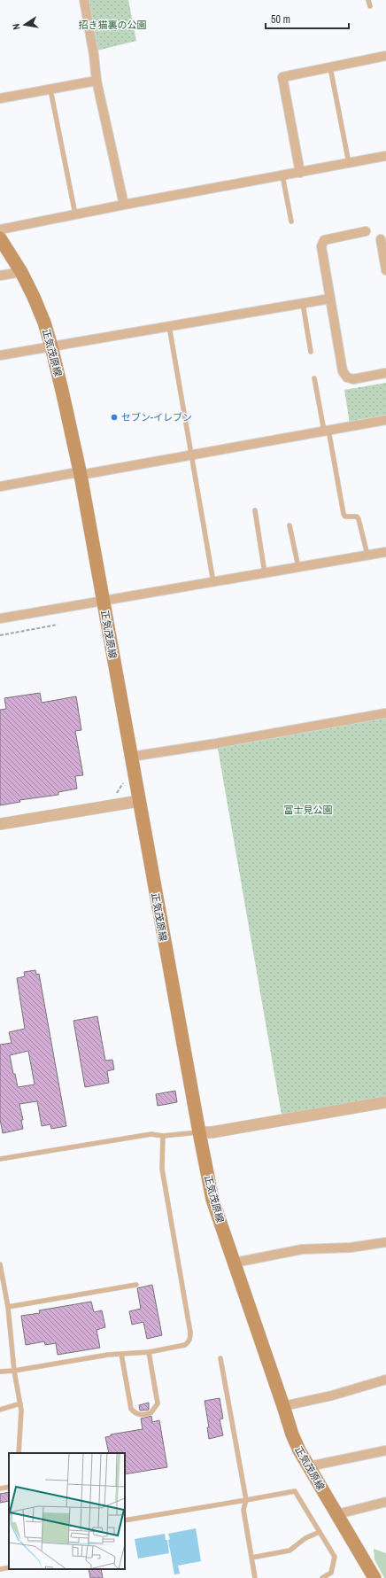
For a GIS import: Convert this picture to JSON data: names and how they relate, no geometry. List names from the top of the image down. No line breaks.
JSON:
{"streets":{"main road":["正気茂原線"]},"parks":["招き猫裏の公園","富士見公園"],"places":["セブン-イレブン"],"scale_bar":"50 m","north":"left"}
